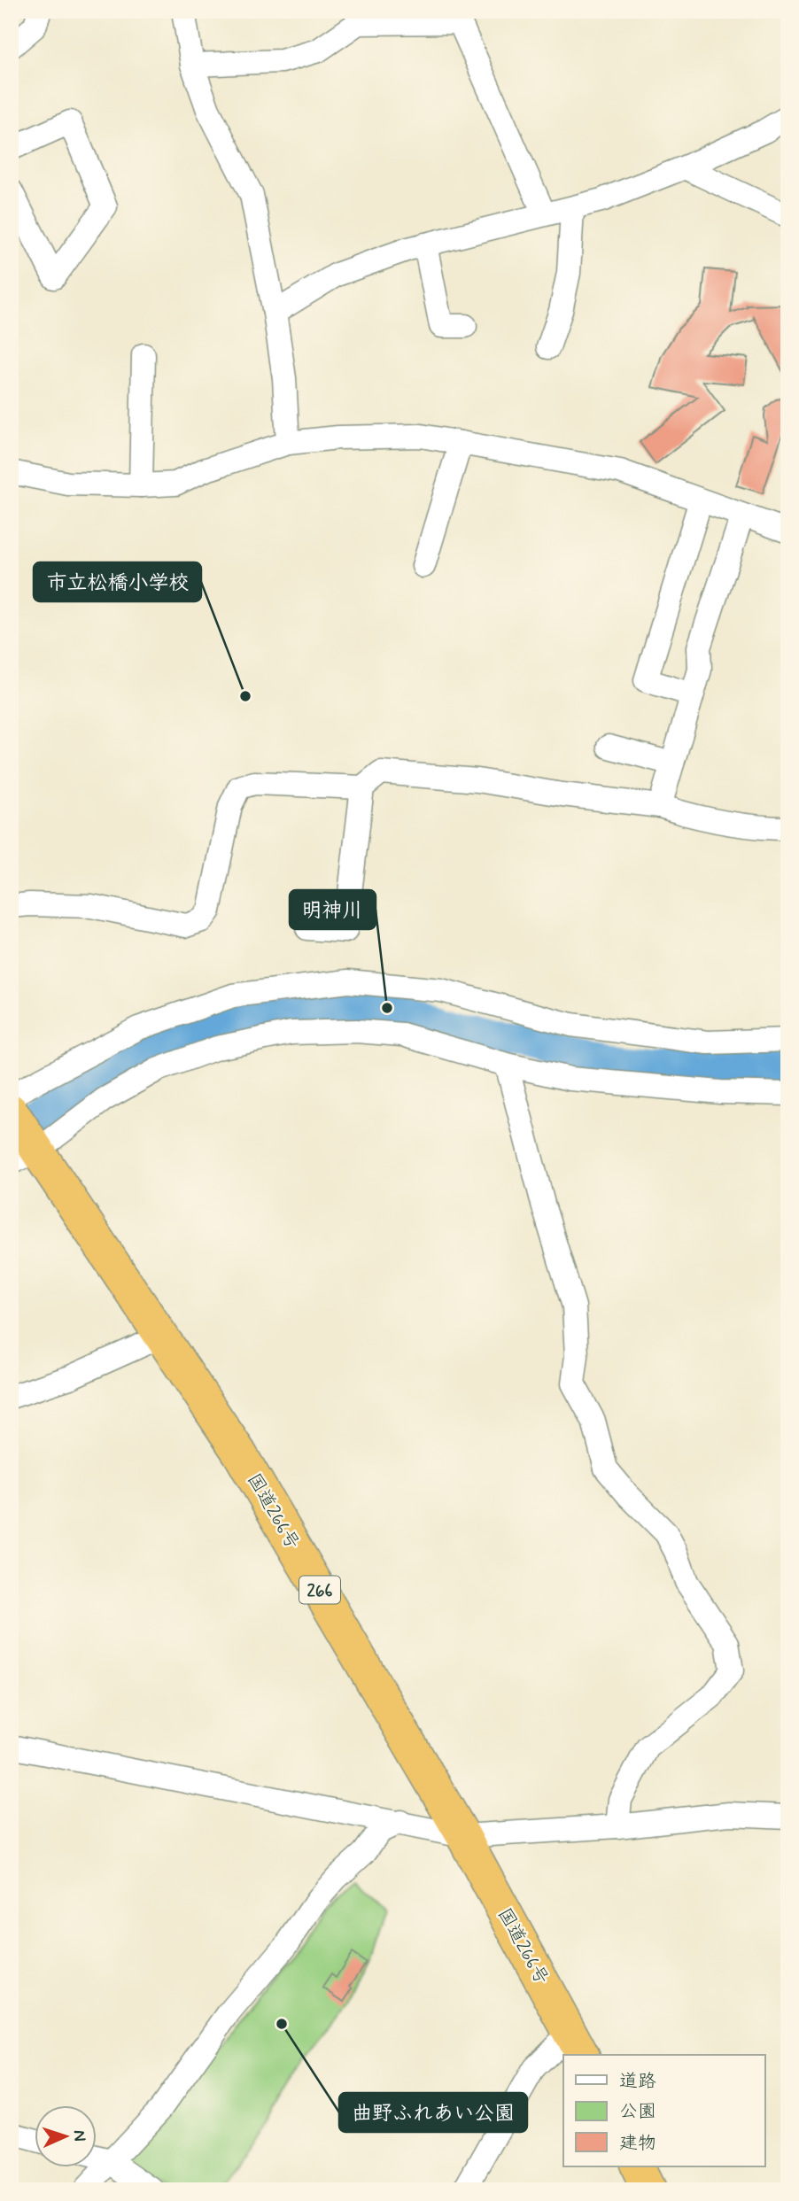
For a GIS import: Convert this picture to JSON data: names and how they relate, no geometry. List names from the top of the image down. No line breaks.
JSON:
{"streets":{"highway":["国道266号","266"]},"places":["市立松橋小学校","明神川","曲野ふれあい公園"],"legend":["道路","公園","建物"],"north":"right"}
